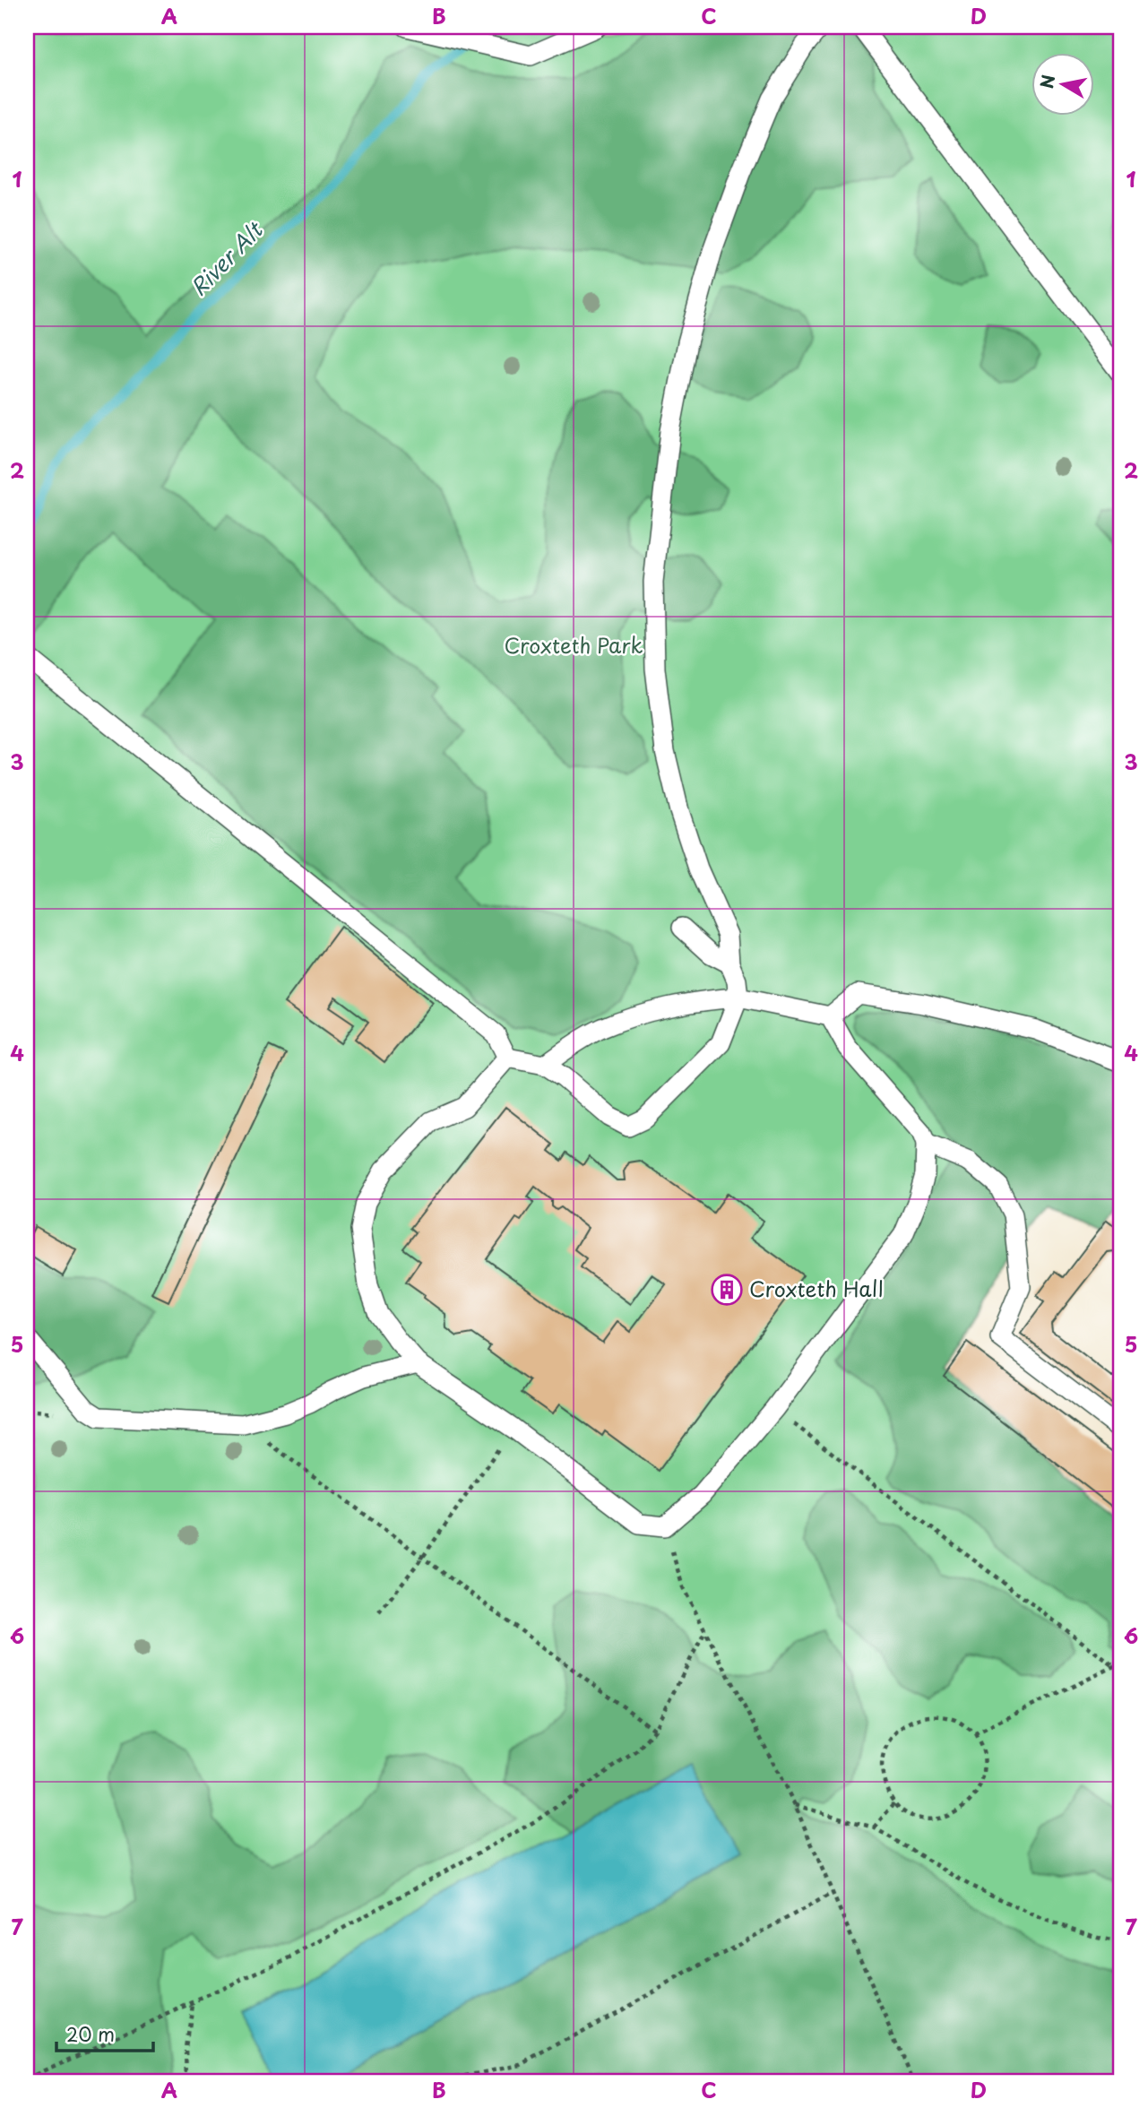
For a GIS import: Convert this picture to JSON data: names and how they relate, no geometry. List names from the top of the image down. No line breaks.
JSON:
{"water":["River Alt"],"parks":["Croxteth Park"],"places":{"building":["Croxteth Hall"]},"scale_bar":"20 m","north":"left","grid":{"columns":["A","B","C","D"],"rows":["1","2","3","4","5","6","7"]}}
